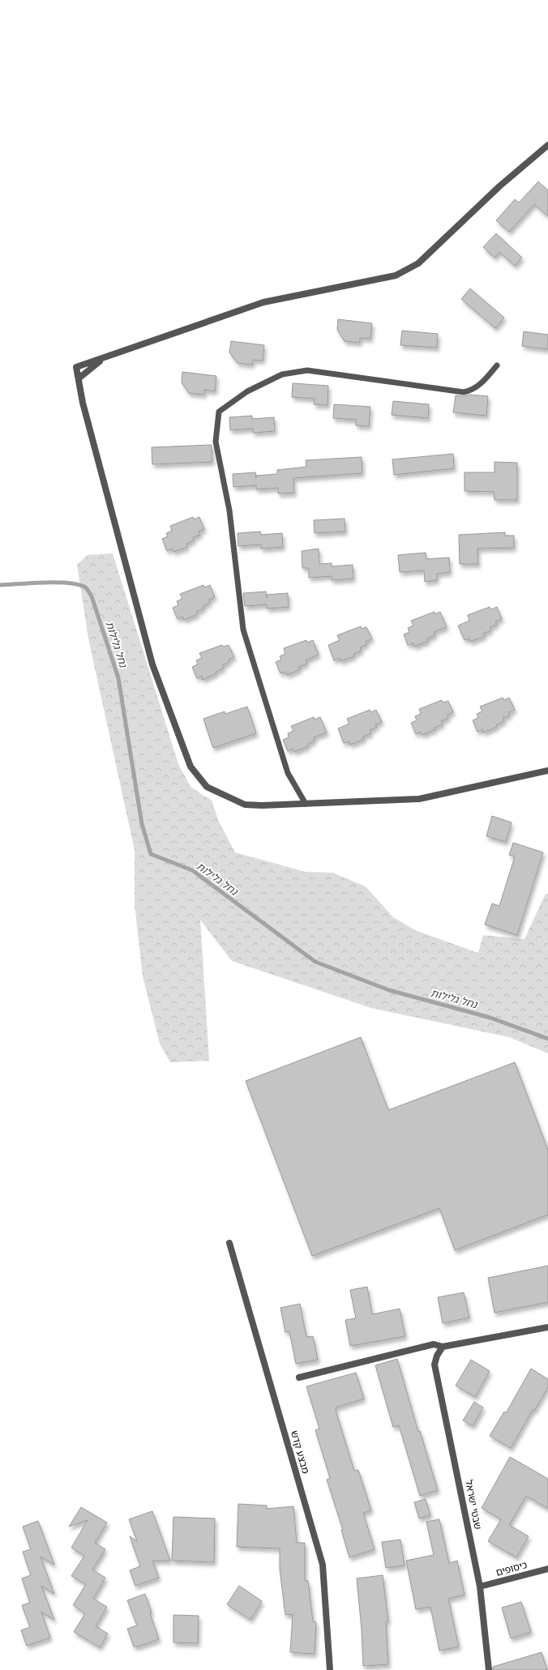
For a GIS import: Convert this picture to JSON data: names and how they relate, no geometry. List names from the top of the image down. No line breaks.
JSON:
{"streets":{"street":["מבצע קדש","שבטי ישראל","כיסופים"]},"crossings":[["שבטי ישראל","כיסופים"]],"water":["נחל גלילות"]}
